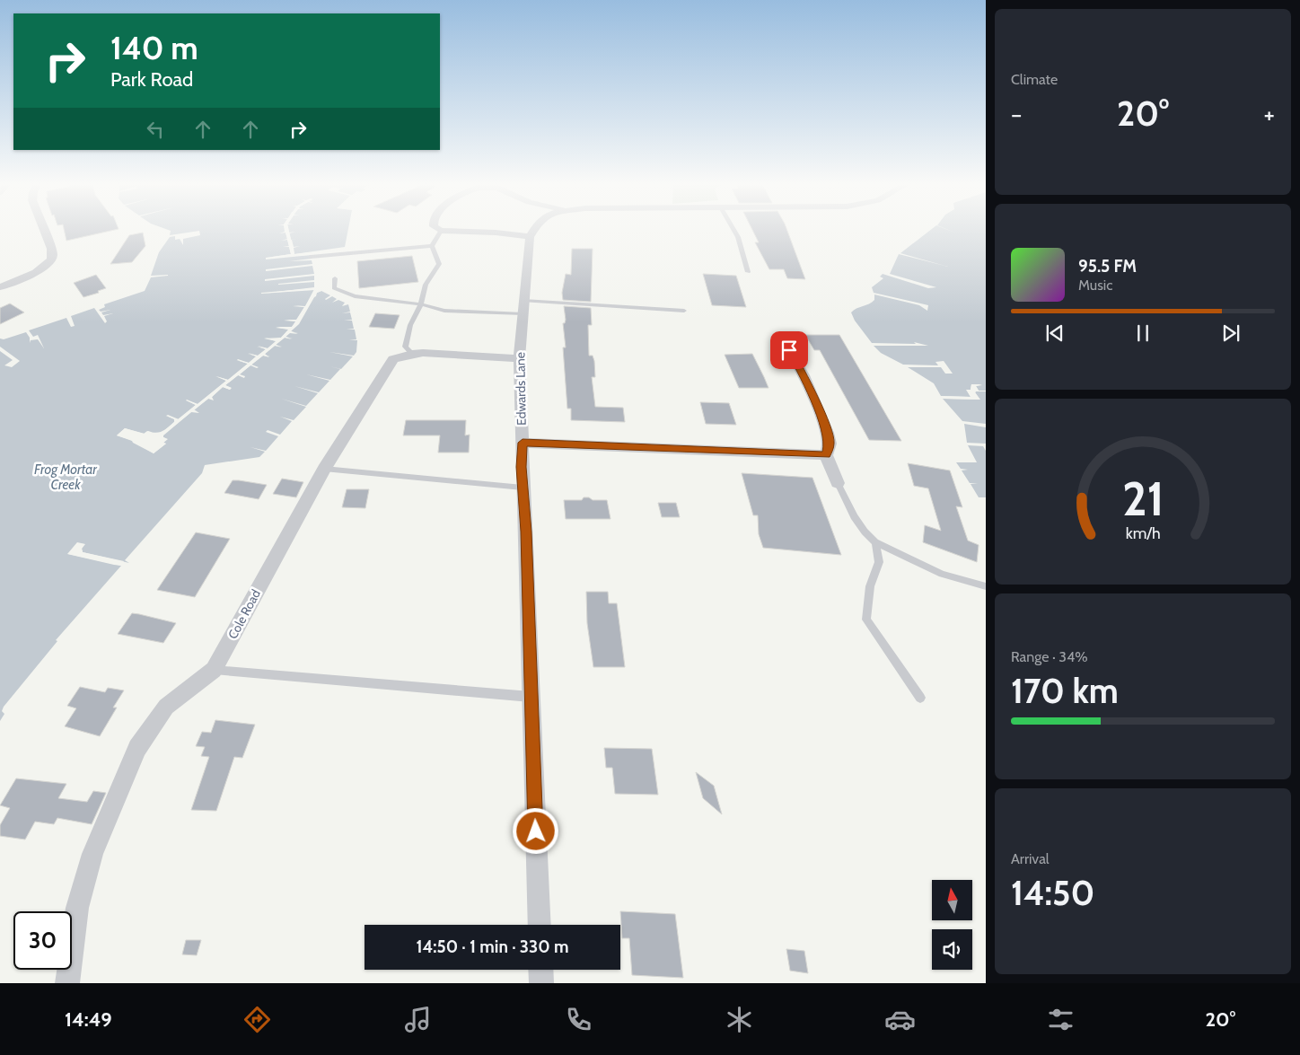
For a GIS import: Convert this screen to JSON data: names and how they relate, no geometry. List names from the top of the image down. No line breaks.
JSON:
{"streets":{"street":["Edwards Lane","Cole Road"]},"crossings":[["Edwards Lane","Cole Road"]],"water":["Frog Mortar Creek"],"north":"top","page":{"tile":["Climate",["Range · 34%","170 km"],["Arrival","14:50"]],"turn":["140 m","Park Road"],"heat":["−","20°","+"],"song":["95.5 FM","Music"],"limit":"30","trip":"14:50 · 1 min · 330 m","tabs":["14:49","20°"],"gauge":["21","km/h"]}}
